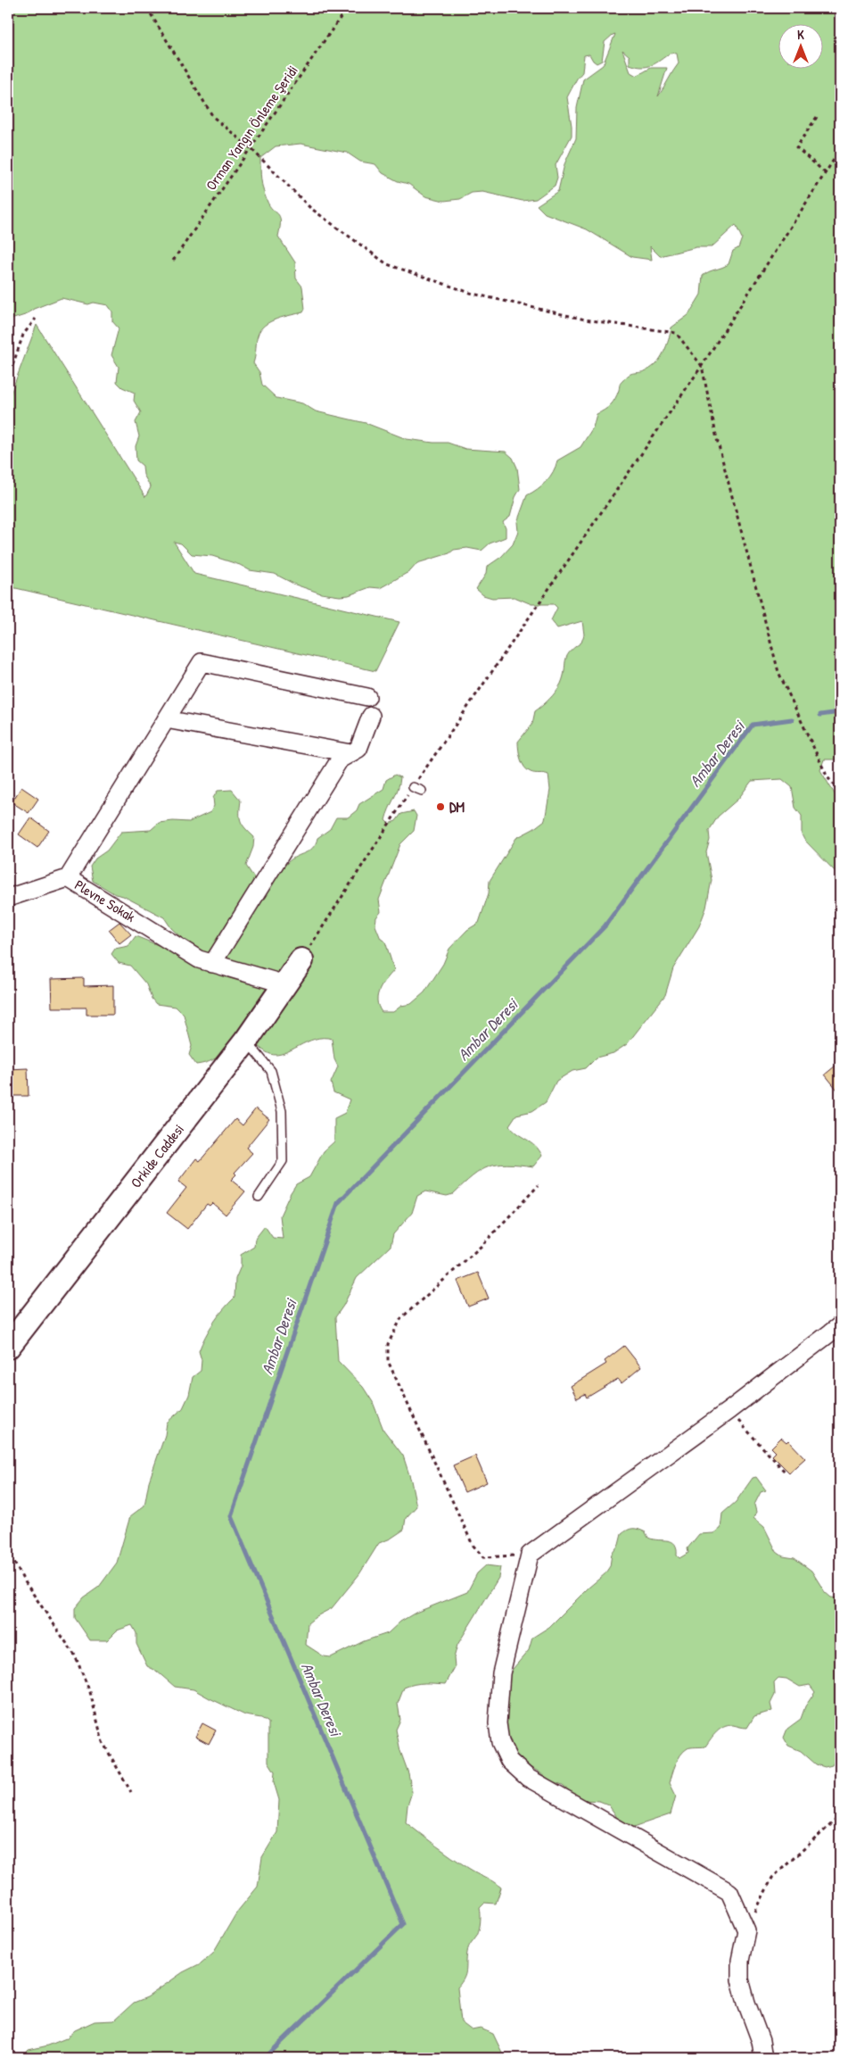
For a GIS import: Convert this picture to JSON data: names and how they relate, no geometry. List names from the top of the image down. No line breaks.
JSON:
{"streets":{"street":["Plevne Sokak","Orkide Caddesi"],"path":["Orman Yangın Önleme Şeridi"]},"crossings":[["Plevne Sokak","Orkide Caddesi"]],"water":["Ambar Deresi"],"places":["DM"],"north":"top"}
